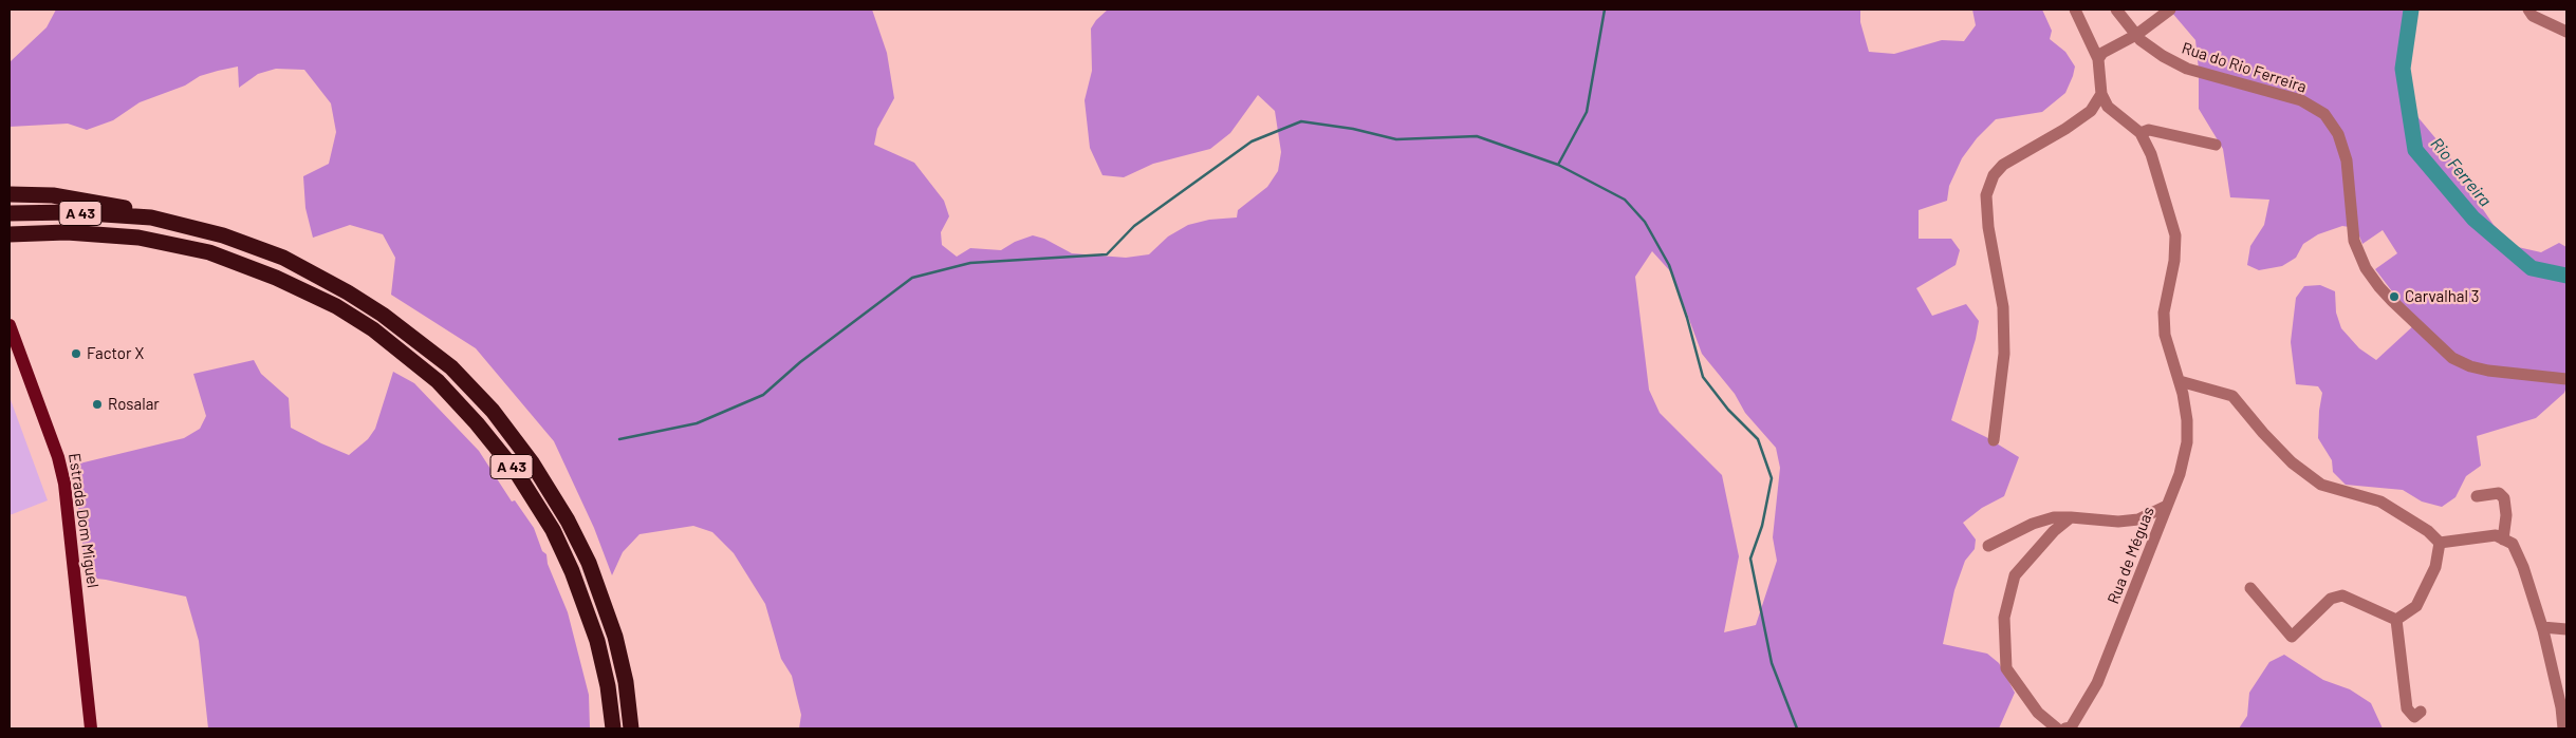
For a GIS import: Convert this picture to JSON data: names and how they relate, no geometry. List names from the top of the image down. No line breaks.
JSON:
{"streets":{"highway":["A 43"],"main road":["Estrada Dom Miguel"],"street":["Rua do Rio Ferreira","Rua de Méguas"]},"water":["Rio Ferreira"],"places":["Carvalhal 3","Factor X","Rosalar"]}
